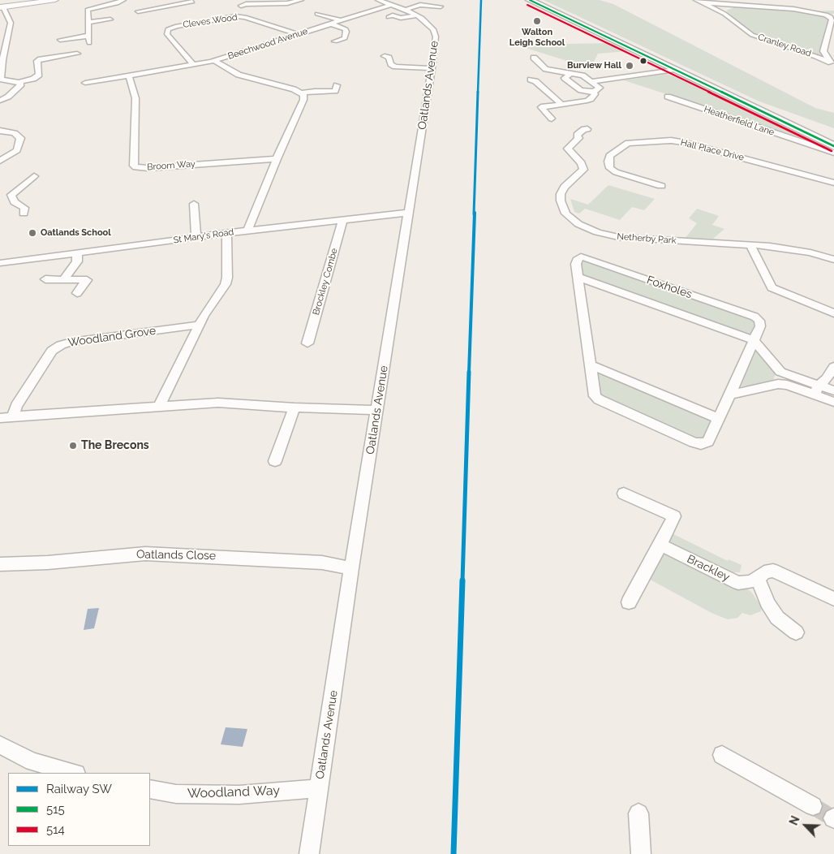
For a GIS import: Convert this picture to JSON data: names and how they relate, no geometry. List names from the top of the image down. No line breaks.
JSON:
{"streets":{"street":["Cleves Wood","Beechwood Avenue","Cranley Road","Oatlands Avenue","Heatherfield Lane","Hall Place Drive","Broom Way","St Mary's Road","Netherby Park","Brockley Combe","Foxholes","Woodland Grove","Oatlands Close","Brackley","Woodland Way"]},"crossings":[["Cleves Wood","Beechwood Avenue"],["Beechwood Avenue","Oatlands Avenue"],["Oatlands Avenue","St Mary's Road"],["Oatlands Avenue","Oatlands Close"],["Oatlands Avenue","Woodland Way"],["St Mary's Road","Brockley Combe"]],"places":["Walton Leigh School","Burview Hall","Oatlands School","The Brecons"],"lines":["rail line SW","transit line 515","transit line 514"],"legend":["Railway SW","515","514"],"north":"top left"}
